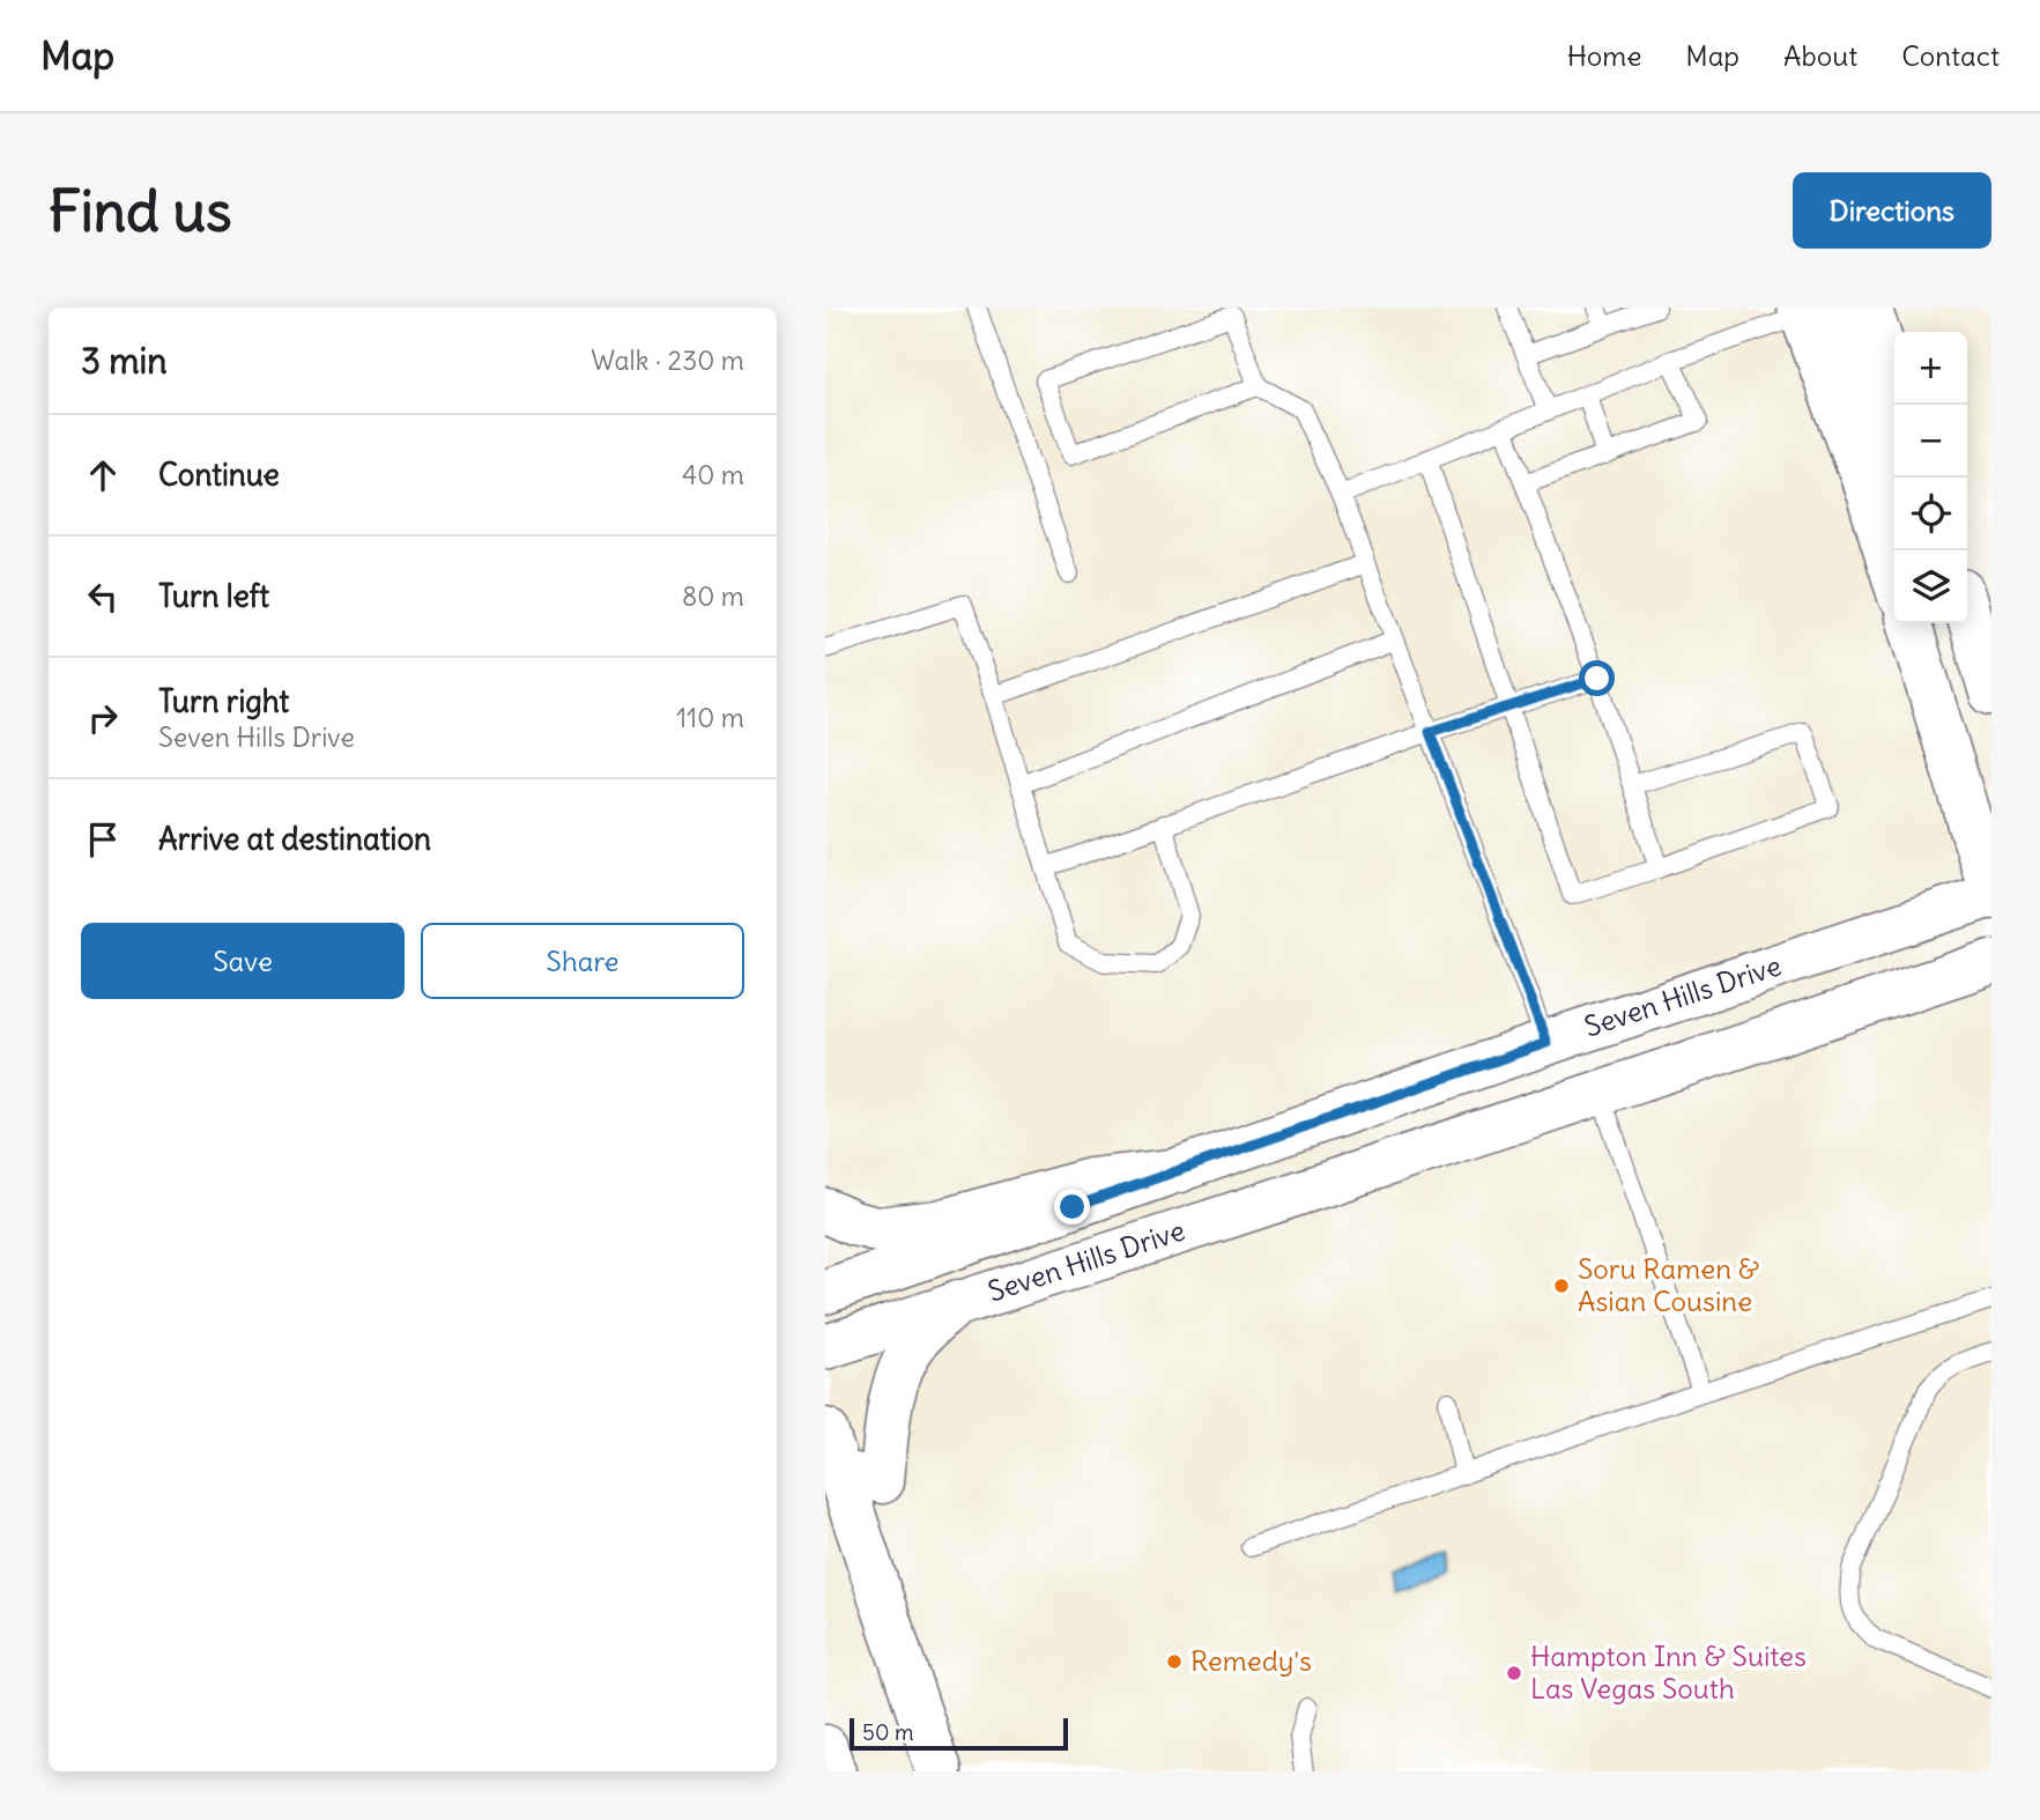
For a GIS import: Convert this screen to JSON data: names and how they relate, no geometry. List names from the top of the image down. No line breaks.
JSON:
{"streets":{"main road":["Seven Hills Drive"]},"places":["Soru Ramen & Asian Cousine","Remedy's","Hampton Inn & Suites Las Vegas South"],"scale_bar":"50 m","page":{"header":"Map","nav":["Home","Map","About","Contact"],"buttons":["Directions",["Save","Share"]],"title":"Find us","heading":["3 min","Walk · 230 m"],"map_buttons":["+","−"],"list":[["Continue","40 m"],["Turn left","80 m"],["Turn right","Seven Hills Drive","110 m"],"Arrive at destination"],"scale":"50 m"}}
